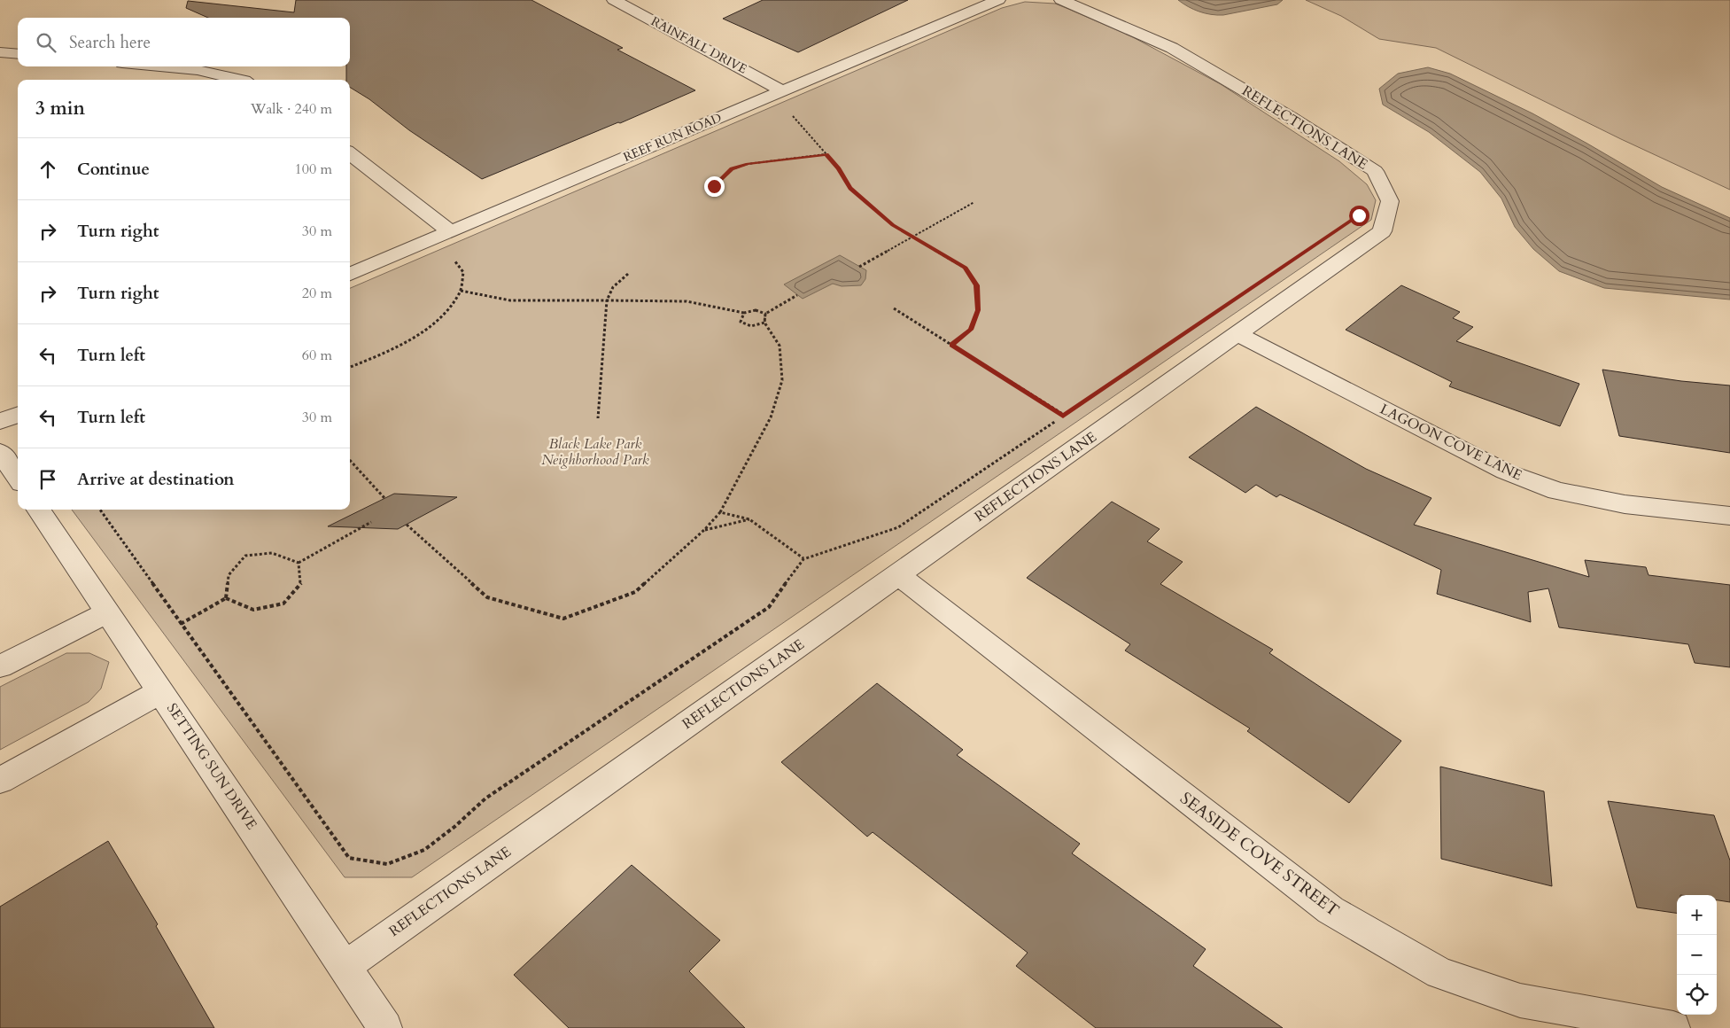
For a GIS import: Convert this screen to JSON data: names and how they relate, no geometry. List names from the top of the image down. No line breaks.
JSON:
{"streets":{"street":["RAINFALL DRIVE","REFLECTIONS LANE","REEF RUN ROAD","LAGOON COVE LANE","SETTING SUN DRIVE","SEASIDE COVE STREET"]},"crossings":[["RAINFALL DRIVE","REEF RUN ROAD"],["REFLECTIONS LANE","LAGOON COVE LANE"],["REFLECTIONS LANE","SETTING SUN DRIVE"],["REFLECTIONS LANE","SEASIDE COVE STREET"]],"parks":["Black Lake Park Neighborhood Park"],"page":{"search":"Search here","heading":["3 min","Walk · 240 m"],"list":[["Continue","100 m"],["Turn right","30 m"],["Turn right","20 m"],["Turn left","60 m"],["Turn left","30 m"],"Arrive at destination"],"map_buttons":["+","−"]}}
